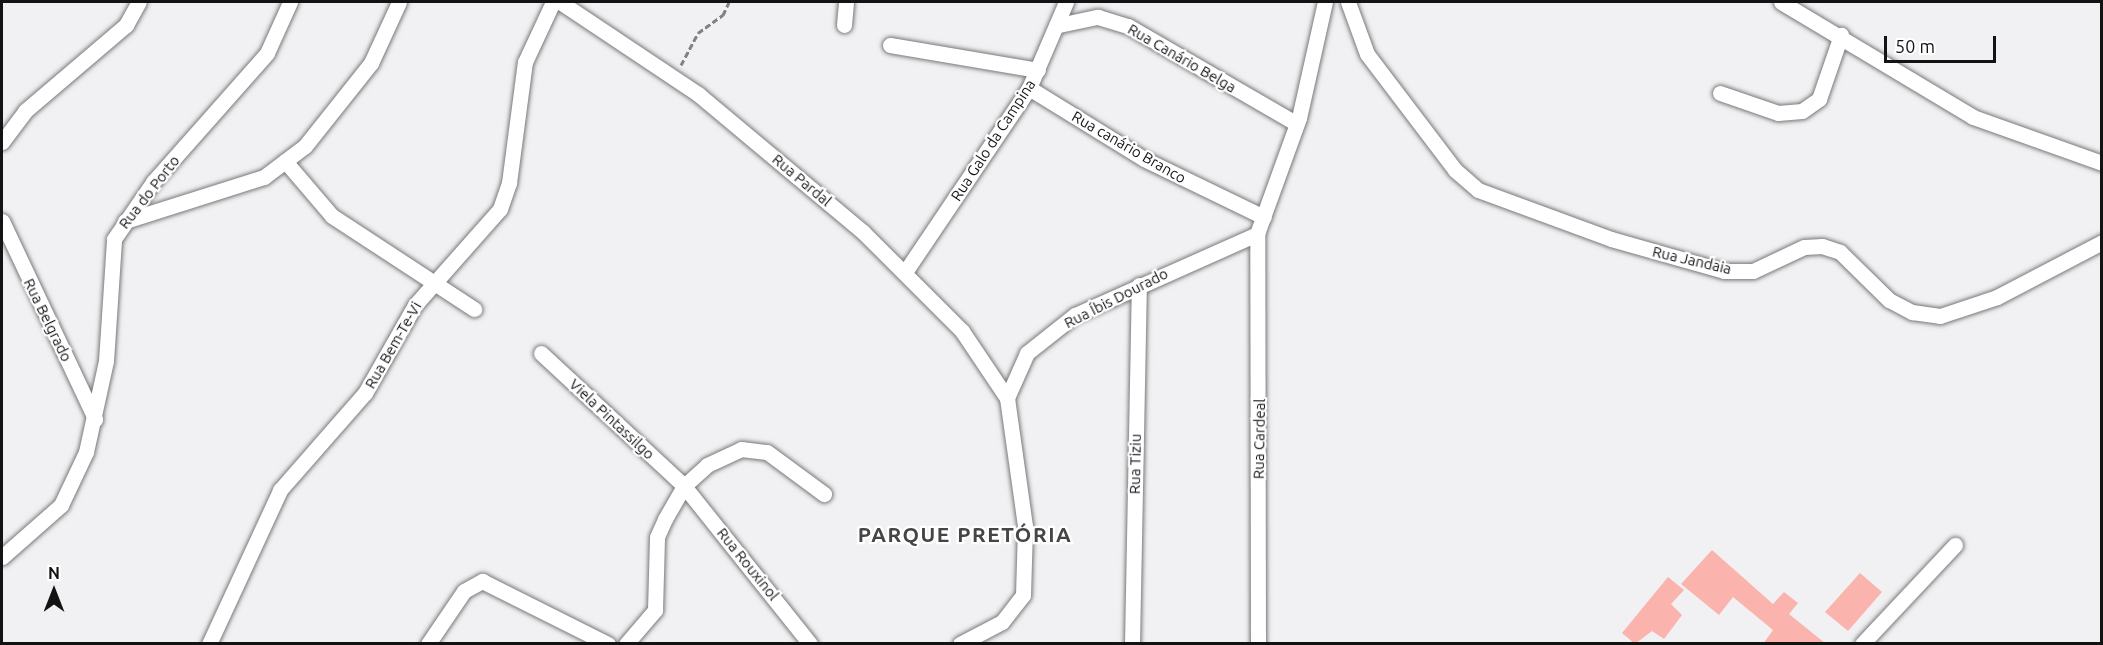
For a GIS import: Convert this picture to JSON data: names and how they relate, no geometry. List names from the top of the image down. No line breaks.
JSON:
{"streets":{"street":["Rua Canário Belga","Rua Galo da Campina","Rua canário Branco","Rua Pardal","Rua do Porto","Rua Jandaia","Rua Íbis Dourado","Rua Belgrado","Rua Bem-Te-Vi","Viela Pintassilgo","Rua Cardeal","Rua Tiziu","Rua Rouxinol"]},"crossings":[["Rua Canário Belga","Rua Galo da Campina"],["Rua Galo da Campina","Rua canário Branco"],["Rua Galo da Campina","Rua Pardal"],["Rua Pardal","Rua Íbis Dourado"],["Rua do Porto","Rua Belgrado"],["Rua Íbis Dourado","Rua Cardeal"],["Rua Íbis Dourado","Rua Tiziu"],["Viela Pintassilgo","Rua Rouxinol"]],"districts":["PARQUE PRETÓRIA"],"scale_bar":"50 m","north":"top"}
